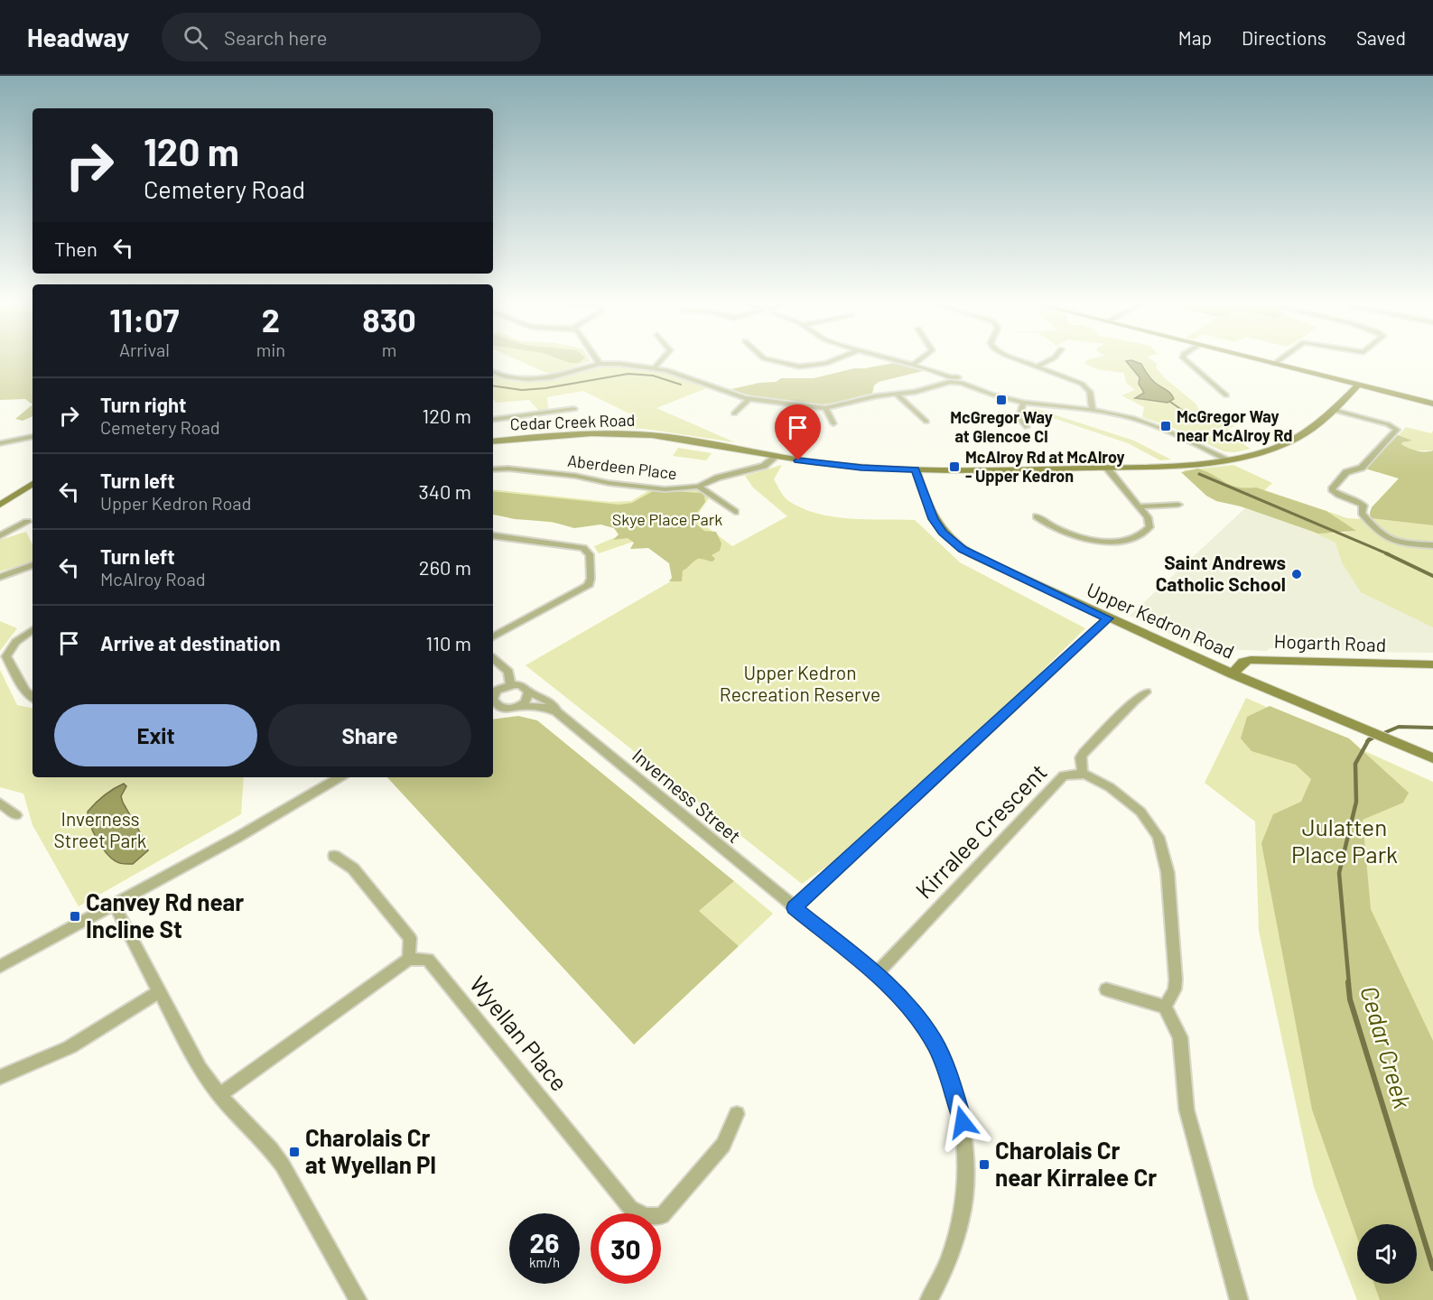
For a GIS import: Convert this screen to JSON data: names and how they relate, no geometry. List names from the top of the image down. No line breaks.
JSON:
{"streets":{"street":["Cedar Creek Road","Aberdeen Place","Upper Kedron Road","Hogarth Road","Inverness Street","Kirralee Crescent","Wyellan Place"]},"crossings":[["Cedar Creek Road","Aberdeen Place"],["Cedar Creek Road","Upper Kedron Road"],["Upper Kedron Road","Hogarth Road"],["Inverness Street","Kirralee Crescent"]],"water":["Cedar Creek"],"parks":["Skye Place Park","Upper Kedron Recreation Reserve","Inverness Street Park","Julatten Place Park"],"places":{"transit":["McGregor Way at Glencoe Cl","McGregor Way near McAlroy Rd","McAlroy Rd at McAlroy - Upper Kedron","Canvey Rd near Incline St","Charolais Cr at Wyellan Pl","Charolais Cr near Kirralee Cr"],"other":["Saint Andrews Catholic School"]},"page":{"header":"Headway","search":"Search here","nav":["Map","Directions","Saved"],"turn":["120 m","Cemetery Road"],"then":"Then","eta":["11:07","Arrival","2","min","830","m"],"list":[{"name":"Turn right","note":"Cemetery Road","value":"120 m"},{"name":"Turn left","note":"Upper Kedron Road","value":"340 m"},{"name":"Turn left","note":"McAlroy Road","value":"260 m"},{"name":"Arrive at destination","value":"110 m"}],"buttons":["Exit","Share"],"speed":"26 km/h","limit":"30"}}
